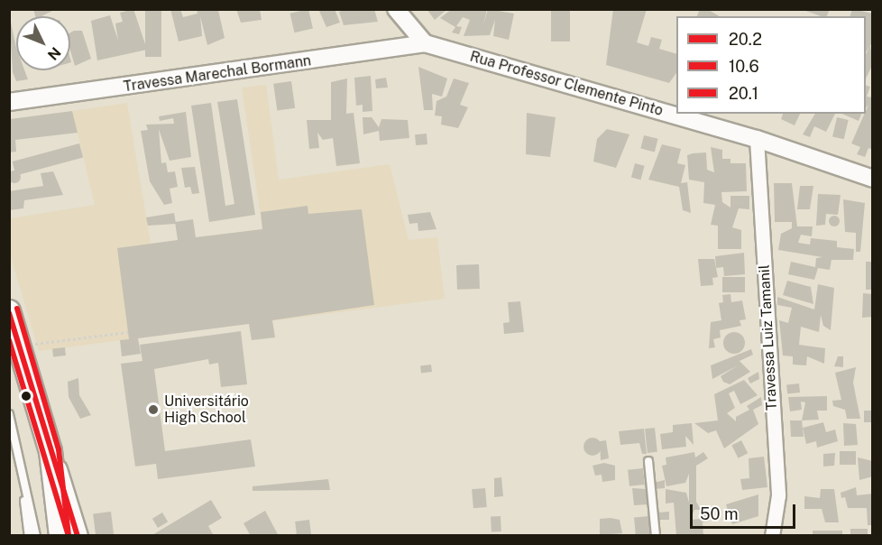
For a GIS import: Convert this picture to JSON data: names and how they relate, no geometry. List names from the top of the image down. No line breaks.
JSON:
{"streets":{"street":["Travessa Marechal Bormann","Rua Professor Clemente Pinto","Travessa Luiz Tamanil"]},"crossings":[["Travessa Marechal Bormann","Rua Professor Clemente Pinto"],["Rua Professor Clemente Pinto","Travessa Luiz Tamanil"]],"places":["Universitário High School"],"lines":["transit line 20.1","transit line 20.2","transit line 10.6"],"legend":["20.2","10.6","20.1"],"scale_bar":"50 m","north":"bottom right"}
